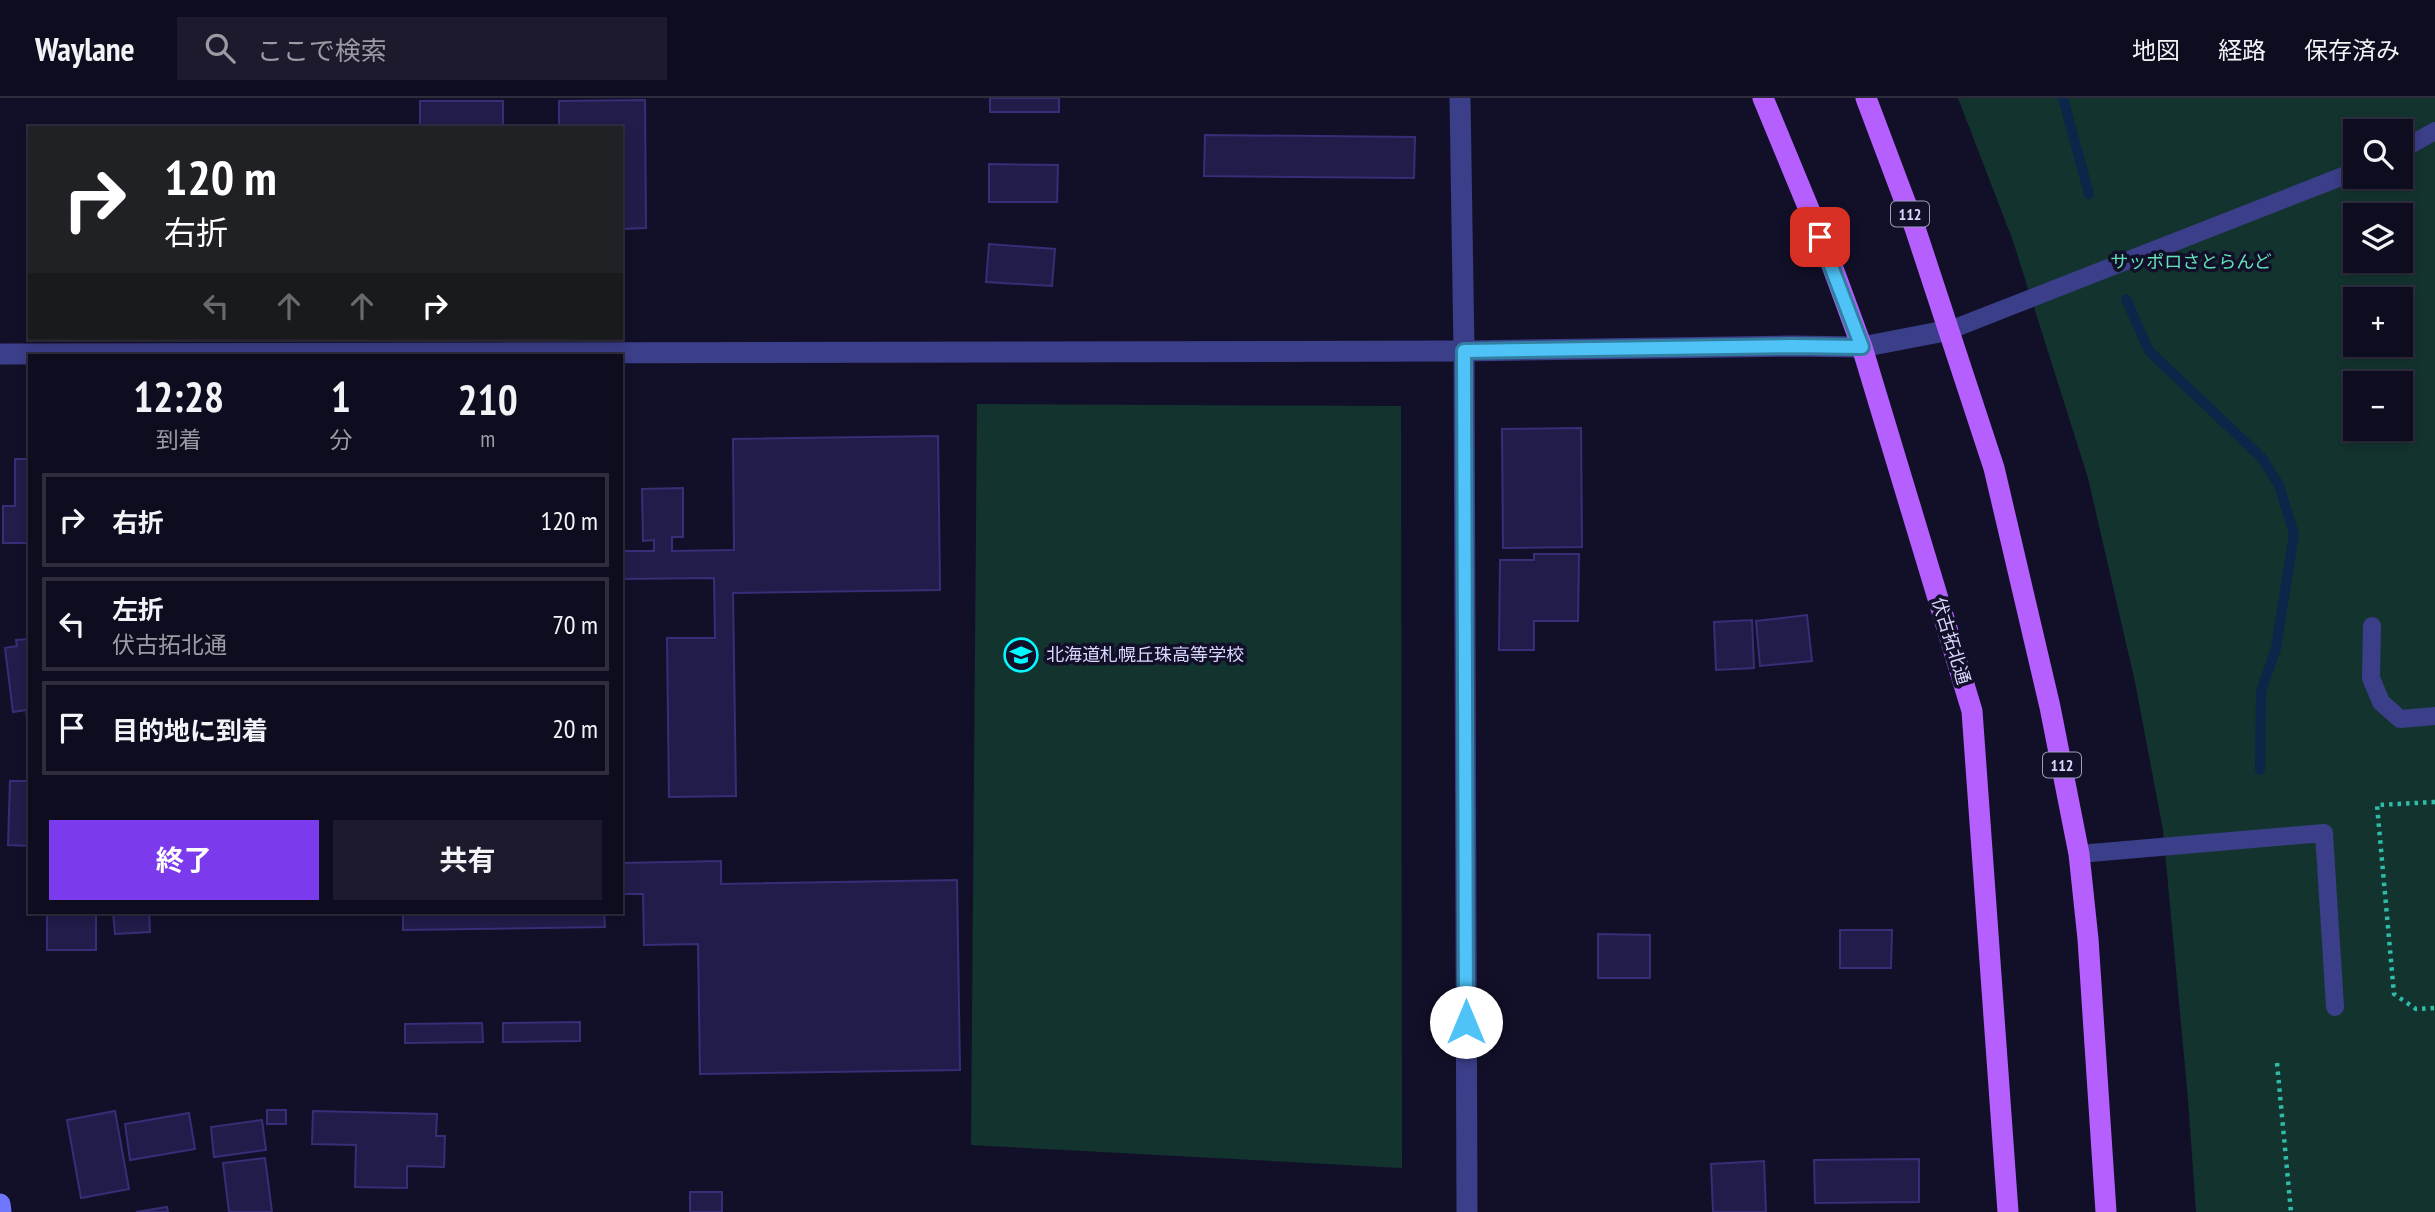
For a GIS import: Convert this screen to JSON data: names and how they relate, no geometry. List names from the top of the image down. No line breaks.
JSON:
{"streets":{"main road":["112","伏古拓北通"]},"parks":["サッポロさとらんど"],"places":{"school or university":["北海道札幌丘珠高等学校"]},"page":{"header":"Waylane","search":"ここで検索","nav":["地図","経路","保存済み"],"map_buttons":["+","−"],"turn":["120 m","右折"],"eta":["12:28","到着","1","分","210","m"],"list":[{"name":"右折","value":"120 m"},{"name":"左折","note":"伏古拓北通","value":"70 m"},{"name":"目的地に到着","value":"20 m"}],"buttons":["終了","共有"]}}
